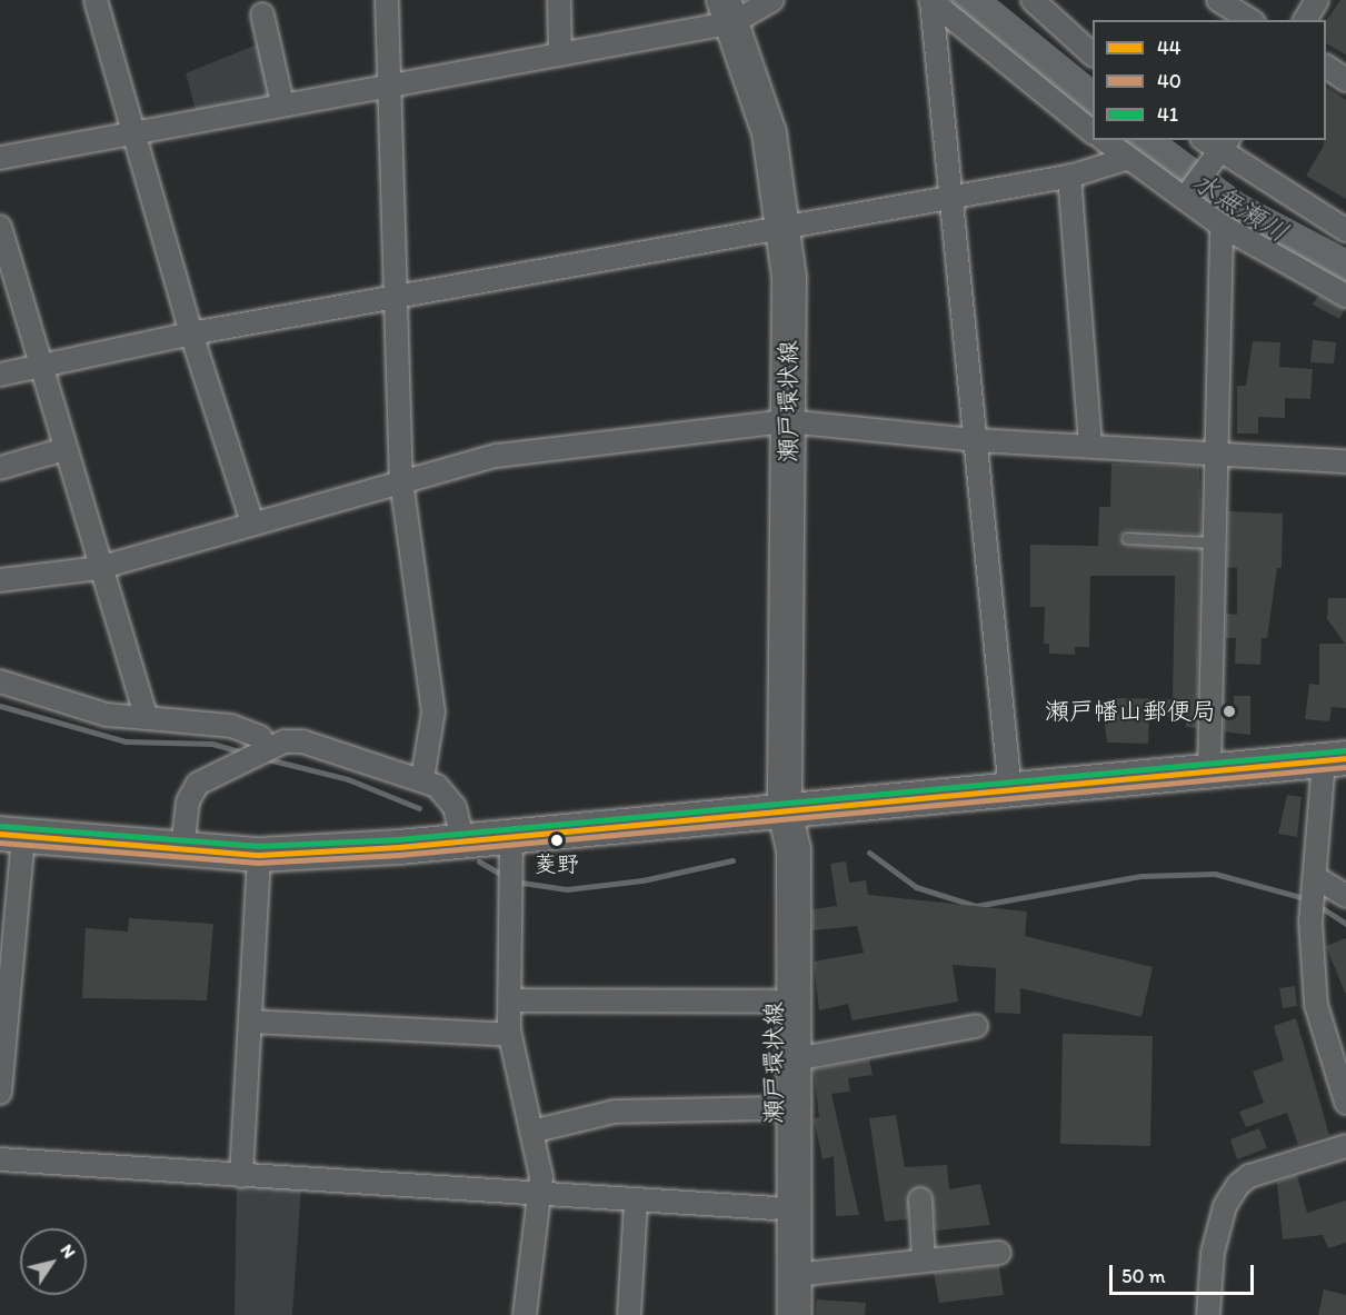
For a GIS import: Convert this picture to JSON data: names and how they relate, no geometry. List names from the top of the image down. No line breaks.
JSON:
{"streets":{"main road":["瀬戸環状線"]},"water":["水無瀬川"],"places":["瀬戸幡山郵便局","菱野"],"lines":["transit line 41","transit line 44","transit line 40"],"legend":["44","40","41"],"scale_bar":"50 m","north":"top right"}
